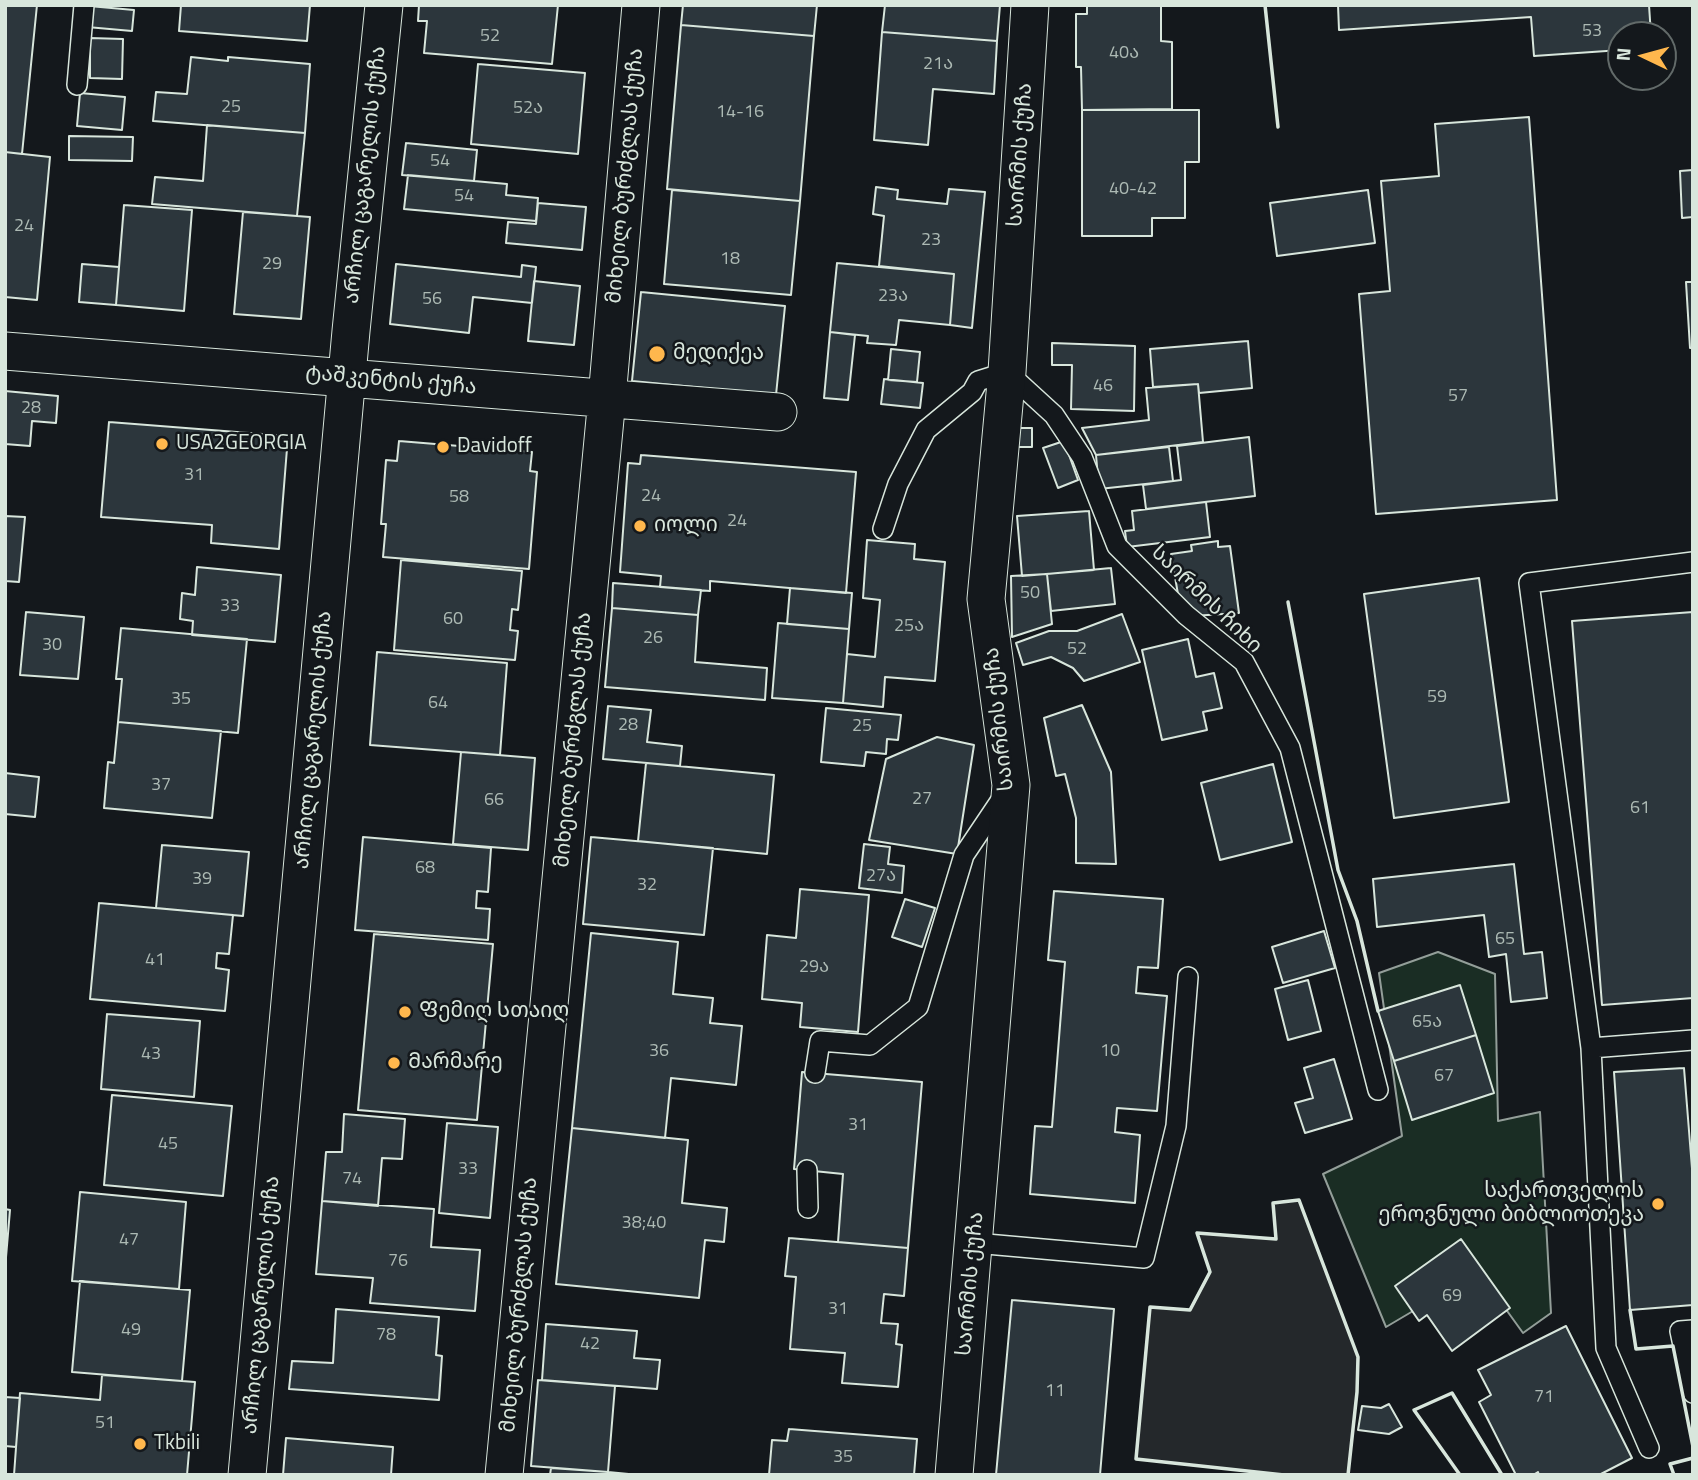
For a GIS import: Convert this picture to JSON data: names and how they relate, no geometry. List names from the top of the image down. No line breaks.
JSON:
{"streets":{"street":["საირმის ქუჩა","არჩილ ცაგარელის ქუჩა","მიხეილ ბურძგლას ქუჩა","ტაშკენტის ქუჩა"],"lane":["საირმის ჩიხი"]},"crossings":[["საირმის ქუჩა","საირმის ჩიხი"],["არჩილ ცაგარელის ქუჩა","ტაშკენტის ქუჩა"],["მიხეილ ბურძგლას ქუჩა","ტაშკენტის ქუჩა"]],"places":["მედიქეა","USA2GEORGIA","Davidoff","იოლი","Ფემიღ Სთაიღ","Მარმარე","საქართველოს ეროვნული ბიბლიოთეკა","Tkbili"],"house_numbers":["53","52","40ა","21ა","25","52ა","14-16","54","40-42","54","24","23","18","29","23ა","56","46","57","28","31","24","58","24","50","33","60","25ა","26","30","52","59","35","64","28","25","37","27","66","61","68","27ა","39","32","65","41","29ა","65ა","36","10","43","67","31","45","33","74","38;40","47","76","69","31","49","78","42","11","71","51","35"],"north":"left"}
